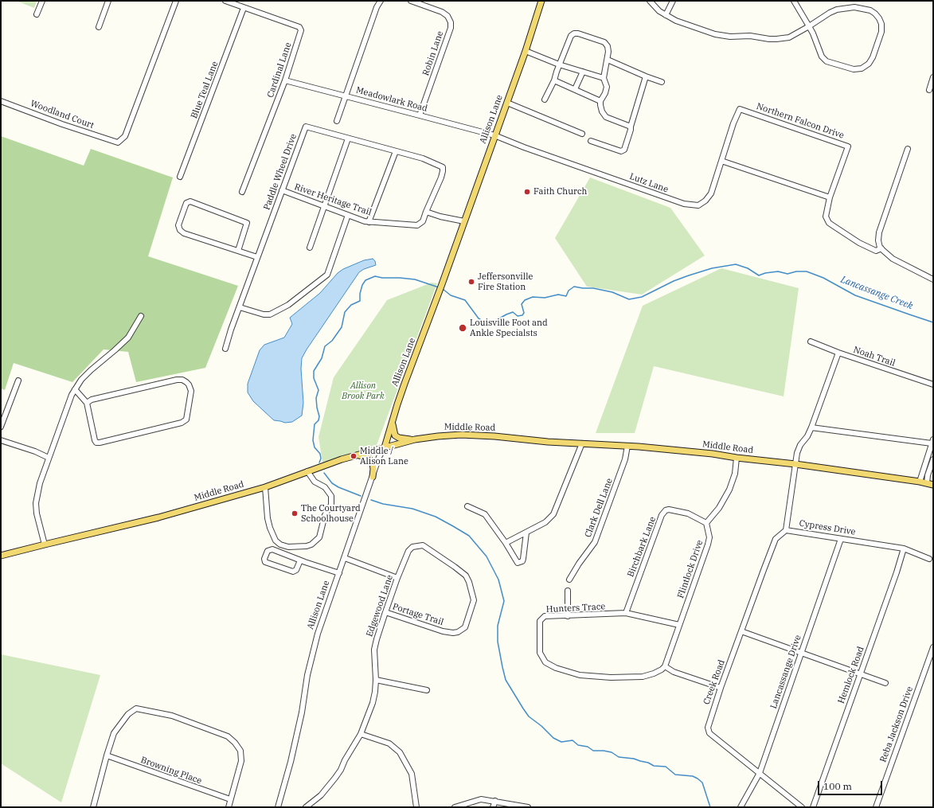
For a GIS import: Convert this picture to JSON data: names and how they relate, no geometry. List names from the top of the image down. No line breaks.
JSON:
{"streets":{"main road":["Allison Lane","Middle Road"],"street":["Robin Lane","Cardinal Lane","Blue Teal Lane","Meadowlark Road","Woodland Court","Northern Falcon Drive","Paddle Wheel Drive","Lutz Lane","River Heritage Trail","Noah Trail","Clark Dell Lane","Cypress Drive","Birchbark Lane","Flintlock Drive","Edgewood Lane","Hunters Trace","Portage Trail","Lancassange Drive","Hemlock Road","Creek Road","Reba Jackson Drive","Browning Place"]},"crossings":[["Robin Lane","Meadowlark Road"],["Cardinal Lane","Blue Teal Lane"],["Cardinal Lane","Meadowlark Road"],["Meadowlark Road","Allison Lane"],["Meadowlark Road","Lutz Lane"],["Allison Lane","Lutz Lane"],["Allison Lane","Middle Road"],["Northern Falcon Drive","Lutz Lane"],["Paddle Wheel Drive","River Heritage Trail"],["Noah Trail","Cypress Drive"],["Middle Road","Clark Dell Lane"],["Middle Road","Cypress Drive"],["Cypress Drive","Lancassange Drive"],["Cypress Drive","Hemlock Road"],["Cypress Drive","Creek Road"],["Birchbark Lane","Flintlock Drive"],["Birchbark Lane","Hunters Trace"],["Flintlock Drive","Hunters Trace"],["Edgewood Lane","Portage Trail"],["Lancassange Drive","Creek Road"]],"water":["Lancassange Creek"],"parks":["Allison Brook Park"],"places":["Faith Church","Jeffersonville Fire Station","Louisville Foot and Ankle Specialsts","Middle / Alison Lane","The Courtyard Schoolhouse"],"scale_bar":"100 m"}
